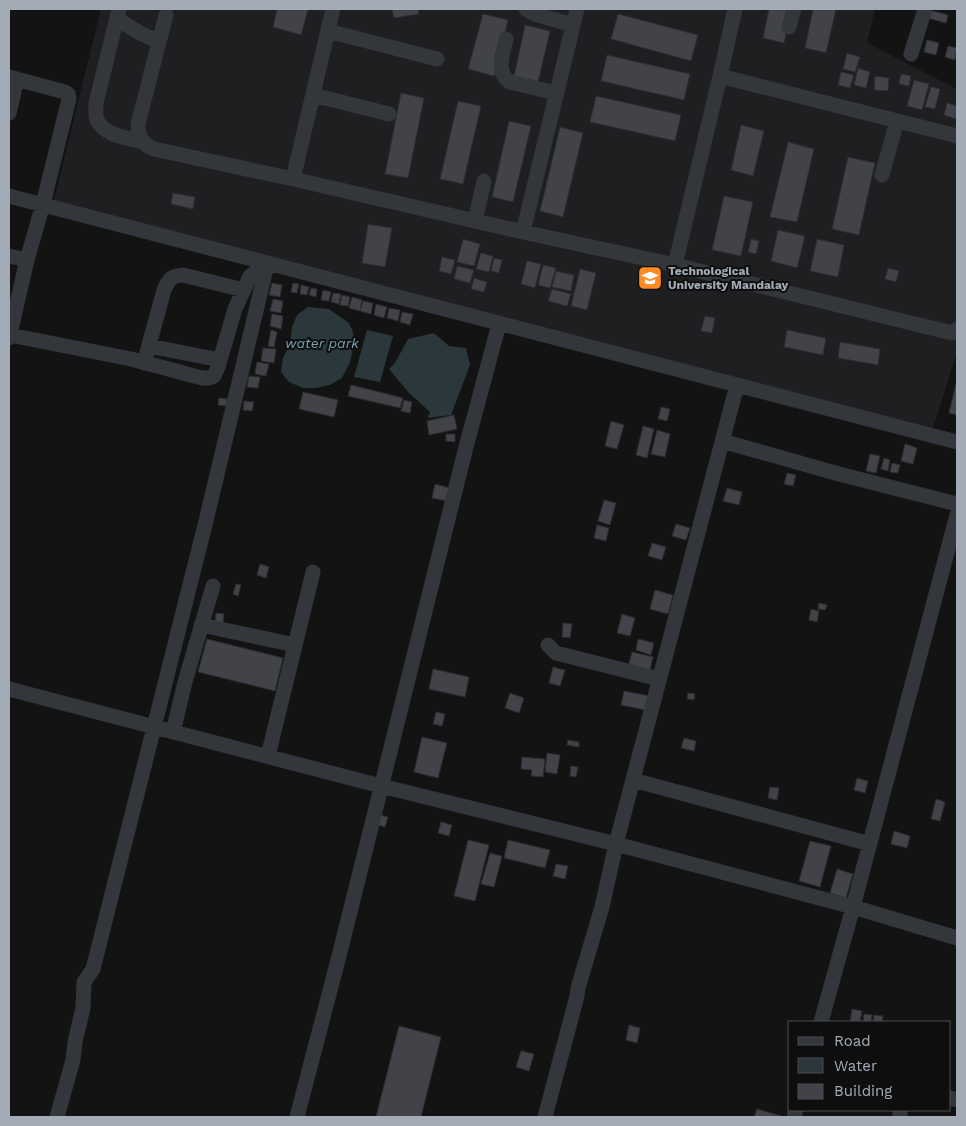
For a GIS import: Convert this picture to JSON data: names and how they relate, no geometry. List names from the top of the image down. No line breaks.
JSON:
{"water":["water park"],"places":{"school or university":["Technological University Mandalay"]},"legend":["Road","Water","Building"]}
